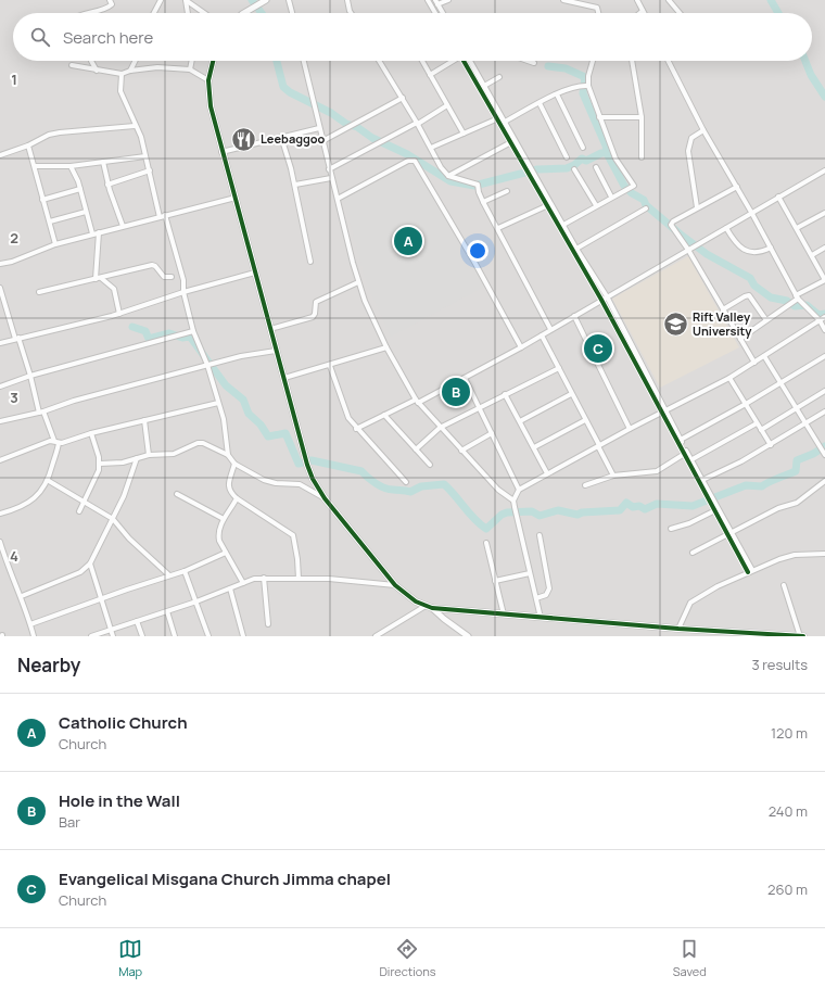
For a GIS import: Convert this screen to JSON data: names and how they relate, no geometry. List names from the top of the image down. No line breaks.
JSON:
{"places":{"restaurant":["Leebaggoo"],"school or university":["Rift Valley University"]},"page":{"search":"Search here","pins":["A","C","B"],"heading":["Nearby","3 results"],"list":[{"mark":"A","name":"Catholic Church","note":"Church","value":"120 m"},{"mark":"B","name":"Hole in the Wall","note":"Bar","value":"240 m"},{"mark":"C","name":"Evangelical Misgana Church Jimma chapel","note":"Church","value":"260 m"}],"nav":["Map","Directions","Saved"]},"grid":{"rows":["1","2","3","4"]}}
